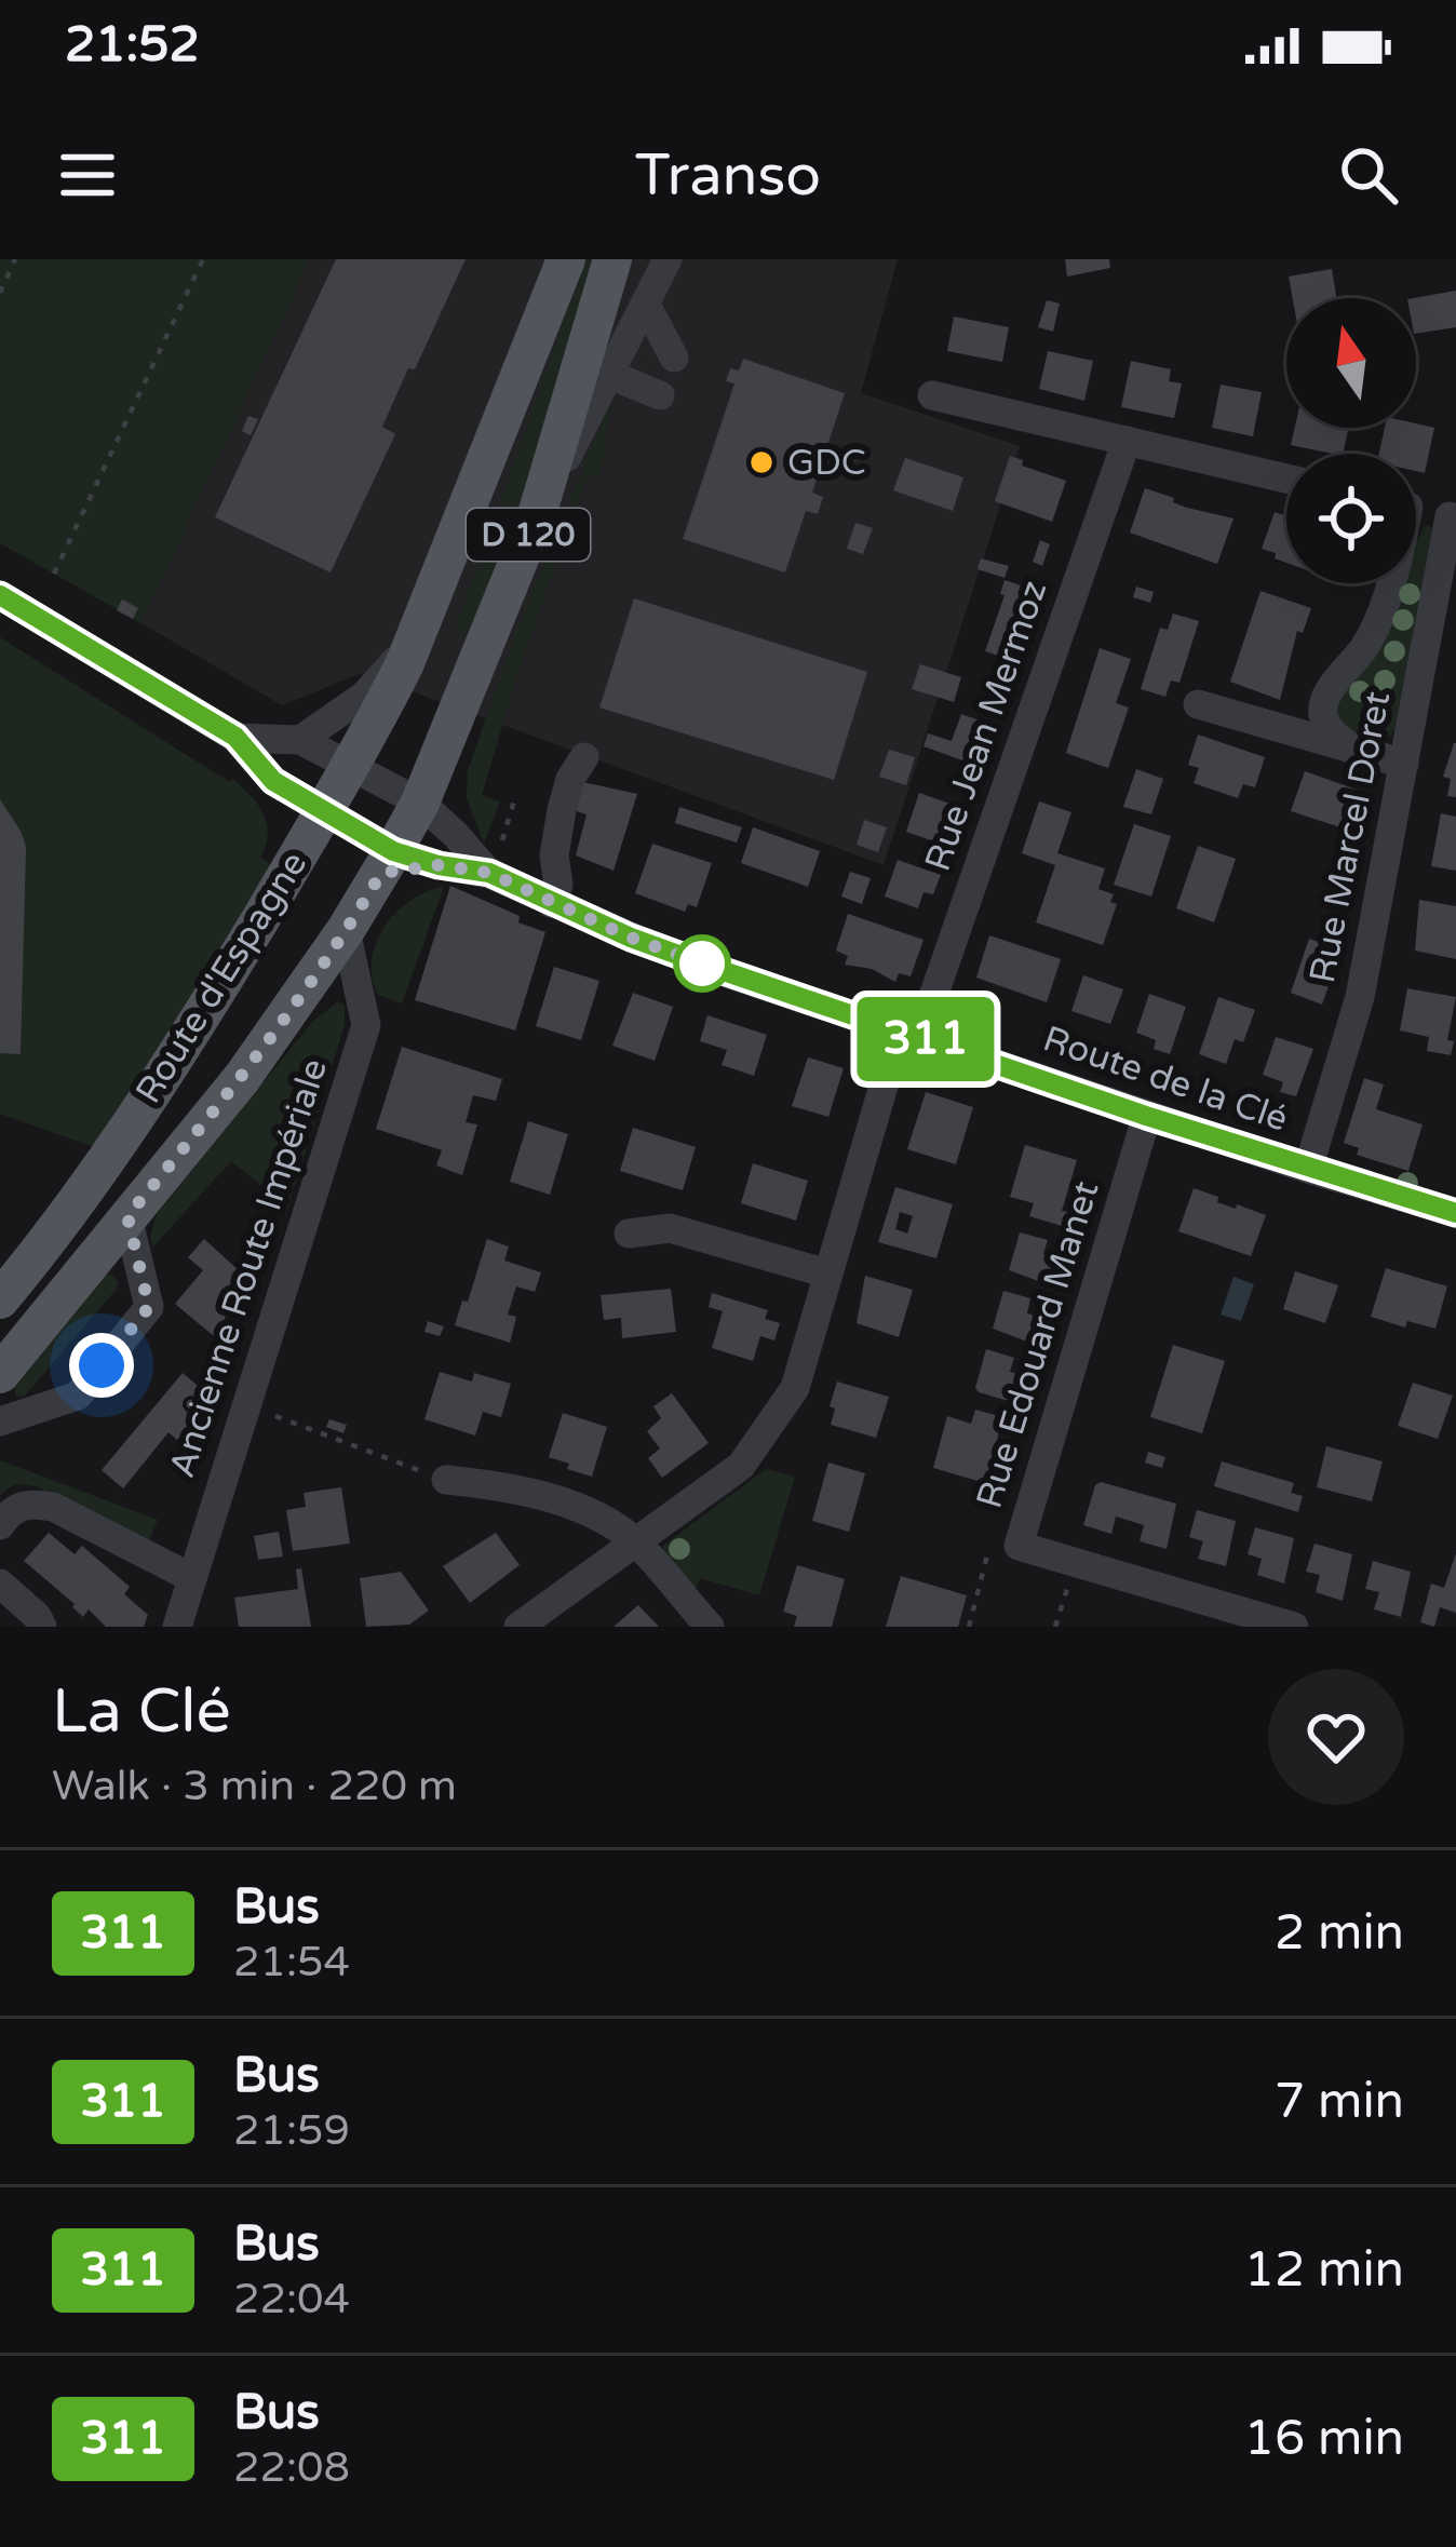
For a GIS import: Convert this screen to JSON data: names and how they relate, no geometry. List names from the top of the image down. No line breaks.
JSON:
{"streets":{"main road":["D 120","Route d'Espagne"],"street":["Rue Jean Mermoz","Rue Marcel Doret","Route de la Clé","Ancienne Route Impériale","Rue Edouard Manet"]},"crossings":[["Rue Jean Mermoz","Route de la Clé"],["Rue Marcel Doret","Route de la Clé"],["Route d'Espagne","Route de la Clé"],["Route d'Espagne","Ancienne Route Impériale"],["Route de la Clé","Rue Edouard Manet"]],"places":["GDC"],"lines":["bus line 311"],"north":"top","page":{"status":"21:52","header":"Transo","on_map":"311","heading":["La Clé","Walk · 3 min · 220 m"],"list":[{"mark":"311","name":"Bus","note":"21:54","value":"2 min"},{"mark":"311","name":"Bus","note":"21:59","value":"7 min"},{"mark":"311","name":"Bus","note":"22:04","value":"12 min"},{"mark":"311","name":"Bus","note":"22:08","value":"16 min"}]}}
